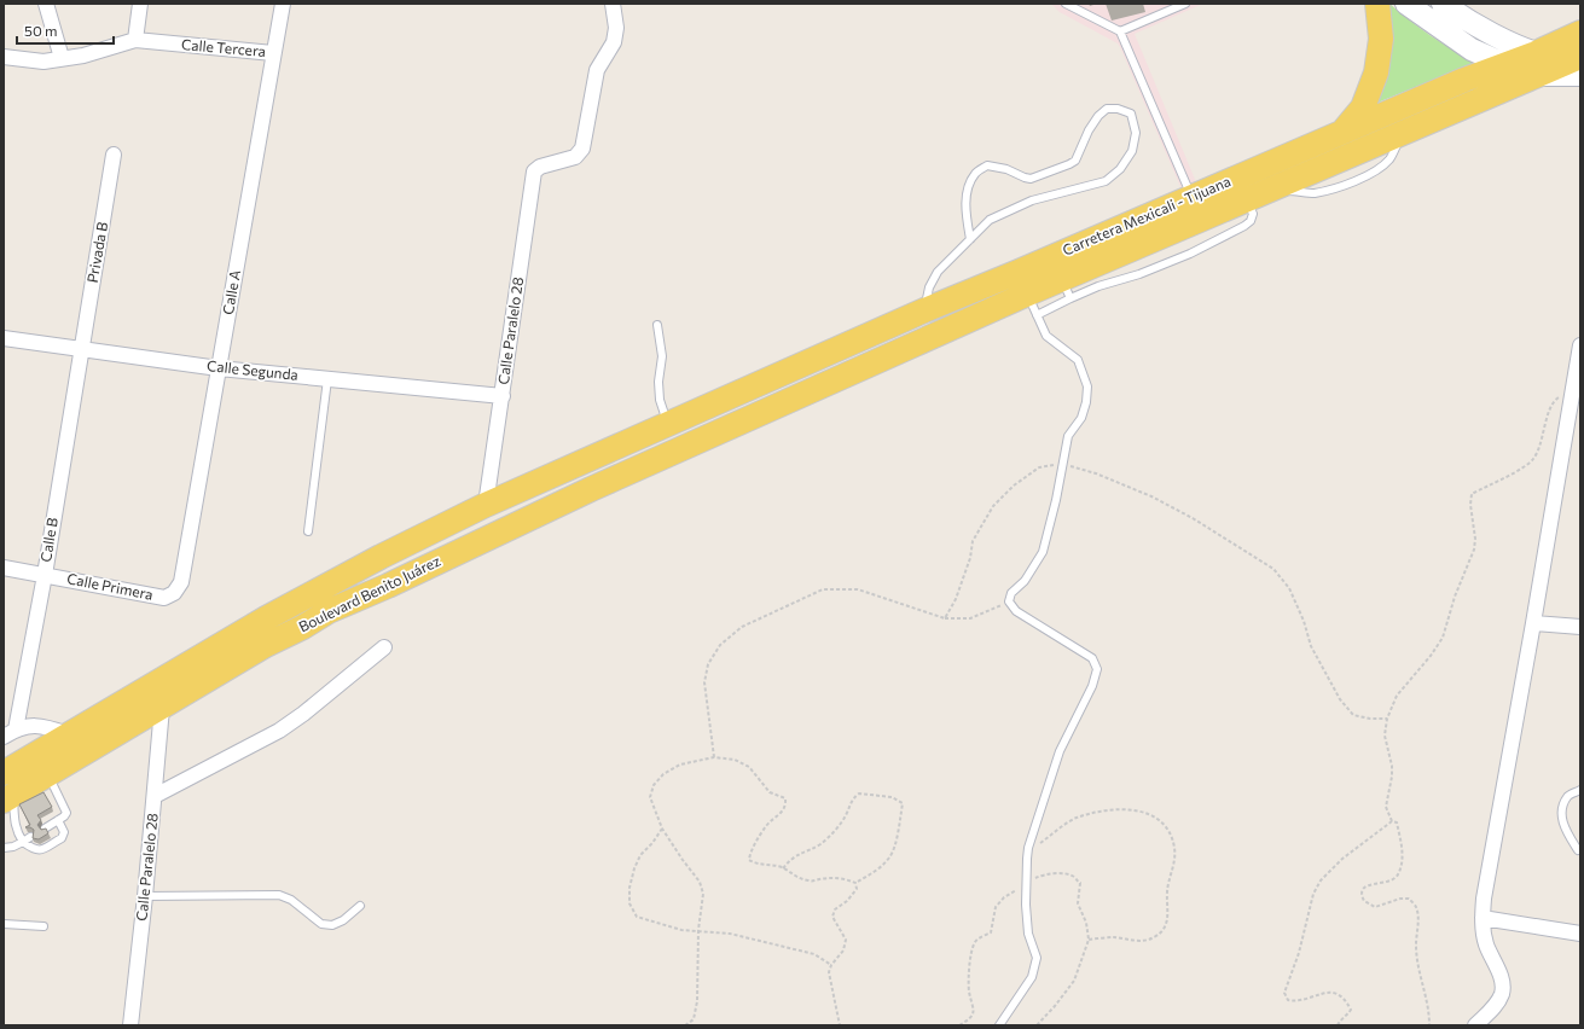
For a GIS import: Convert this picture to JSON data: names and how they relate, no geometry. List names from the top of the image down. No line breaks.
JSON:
{"streets":{"main road":["Carretera Mexicali - Tijuana","Boulevard Benito Juárez"],"street":["Calle Tercera","Privada B","Calle A","Calle Paralelo 28","Calle Segunda","Calle B","Calle Primera"]},"crossings":[["Calle Tercera","Calle A"],["Carretera Mexicali - Tijuana","Boulevard Benito Juárez"],["Privada B","Calle Segunda"],["Privada B","Calle B"],["Calle A","Calle Segunda"],["Calle A","Calle Primera"],["Calle Paralelo 28","Calle Segunda"],["Calle Paralelo 28","Boulevard Benito Juárez"],["Calle Segunda","Calle B"],["Calle B","Calle Primera"],["Calle B","Boulevard Benito Juárez"]],"scale_bar":"50 m"}
